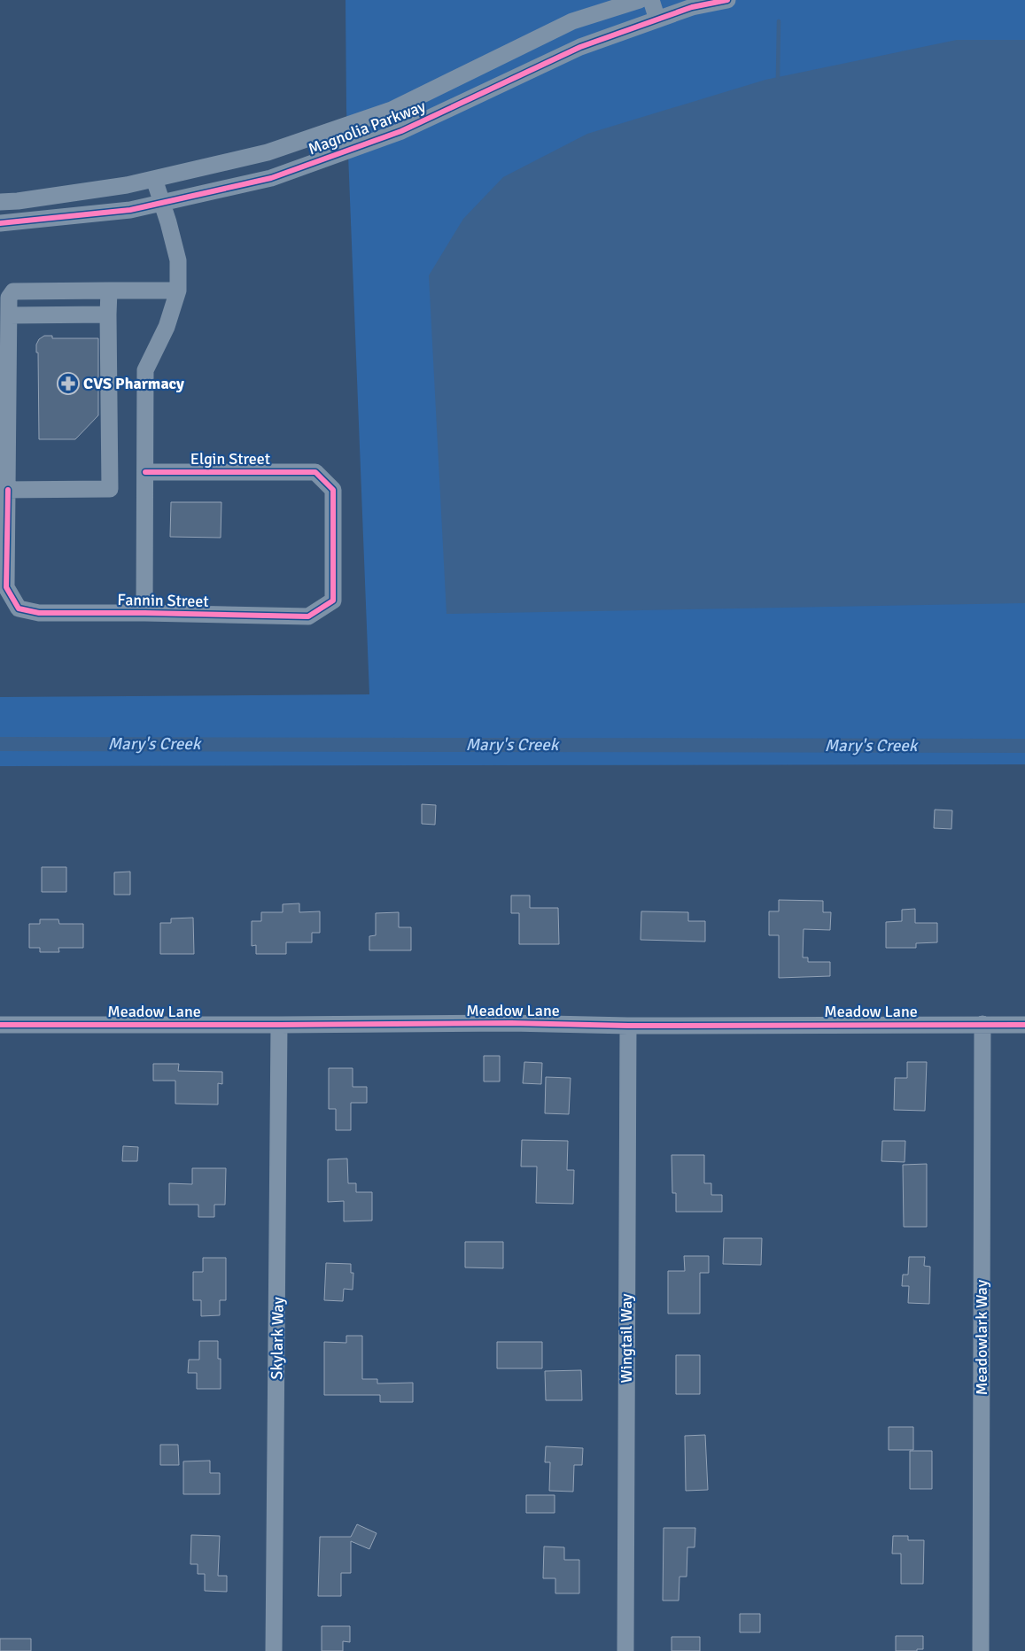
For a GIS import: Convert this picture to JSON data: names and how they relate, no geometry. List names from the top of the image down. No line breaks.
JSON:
{"streets":{"street":["Magnolia Parkway","Elgin Street","Fannin Street","Meadow Lane","Meadowlark Way","Skylark Way","Wingtail Way"]},"crossings":[["Elgin Street","Fannin Street"],["Meadow Lane","Meadowlark Way"],["Meadow Lane","Skylark Way"],["Meadow Lane","Wingtail Way"]],"water":["Mary's Creek"],"places":{"pharmacy":["CVS Pharmacy"]}}
